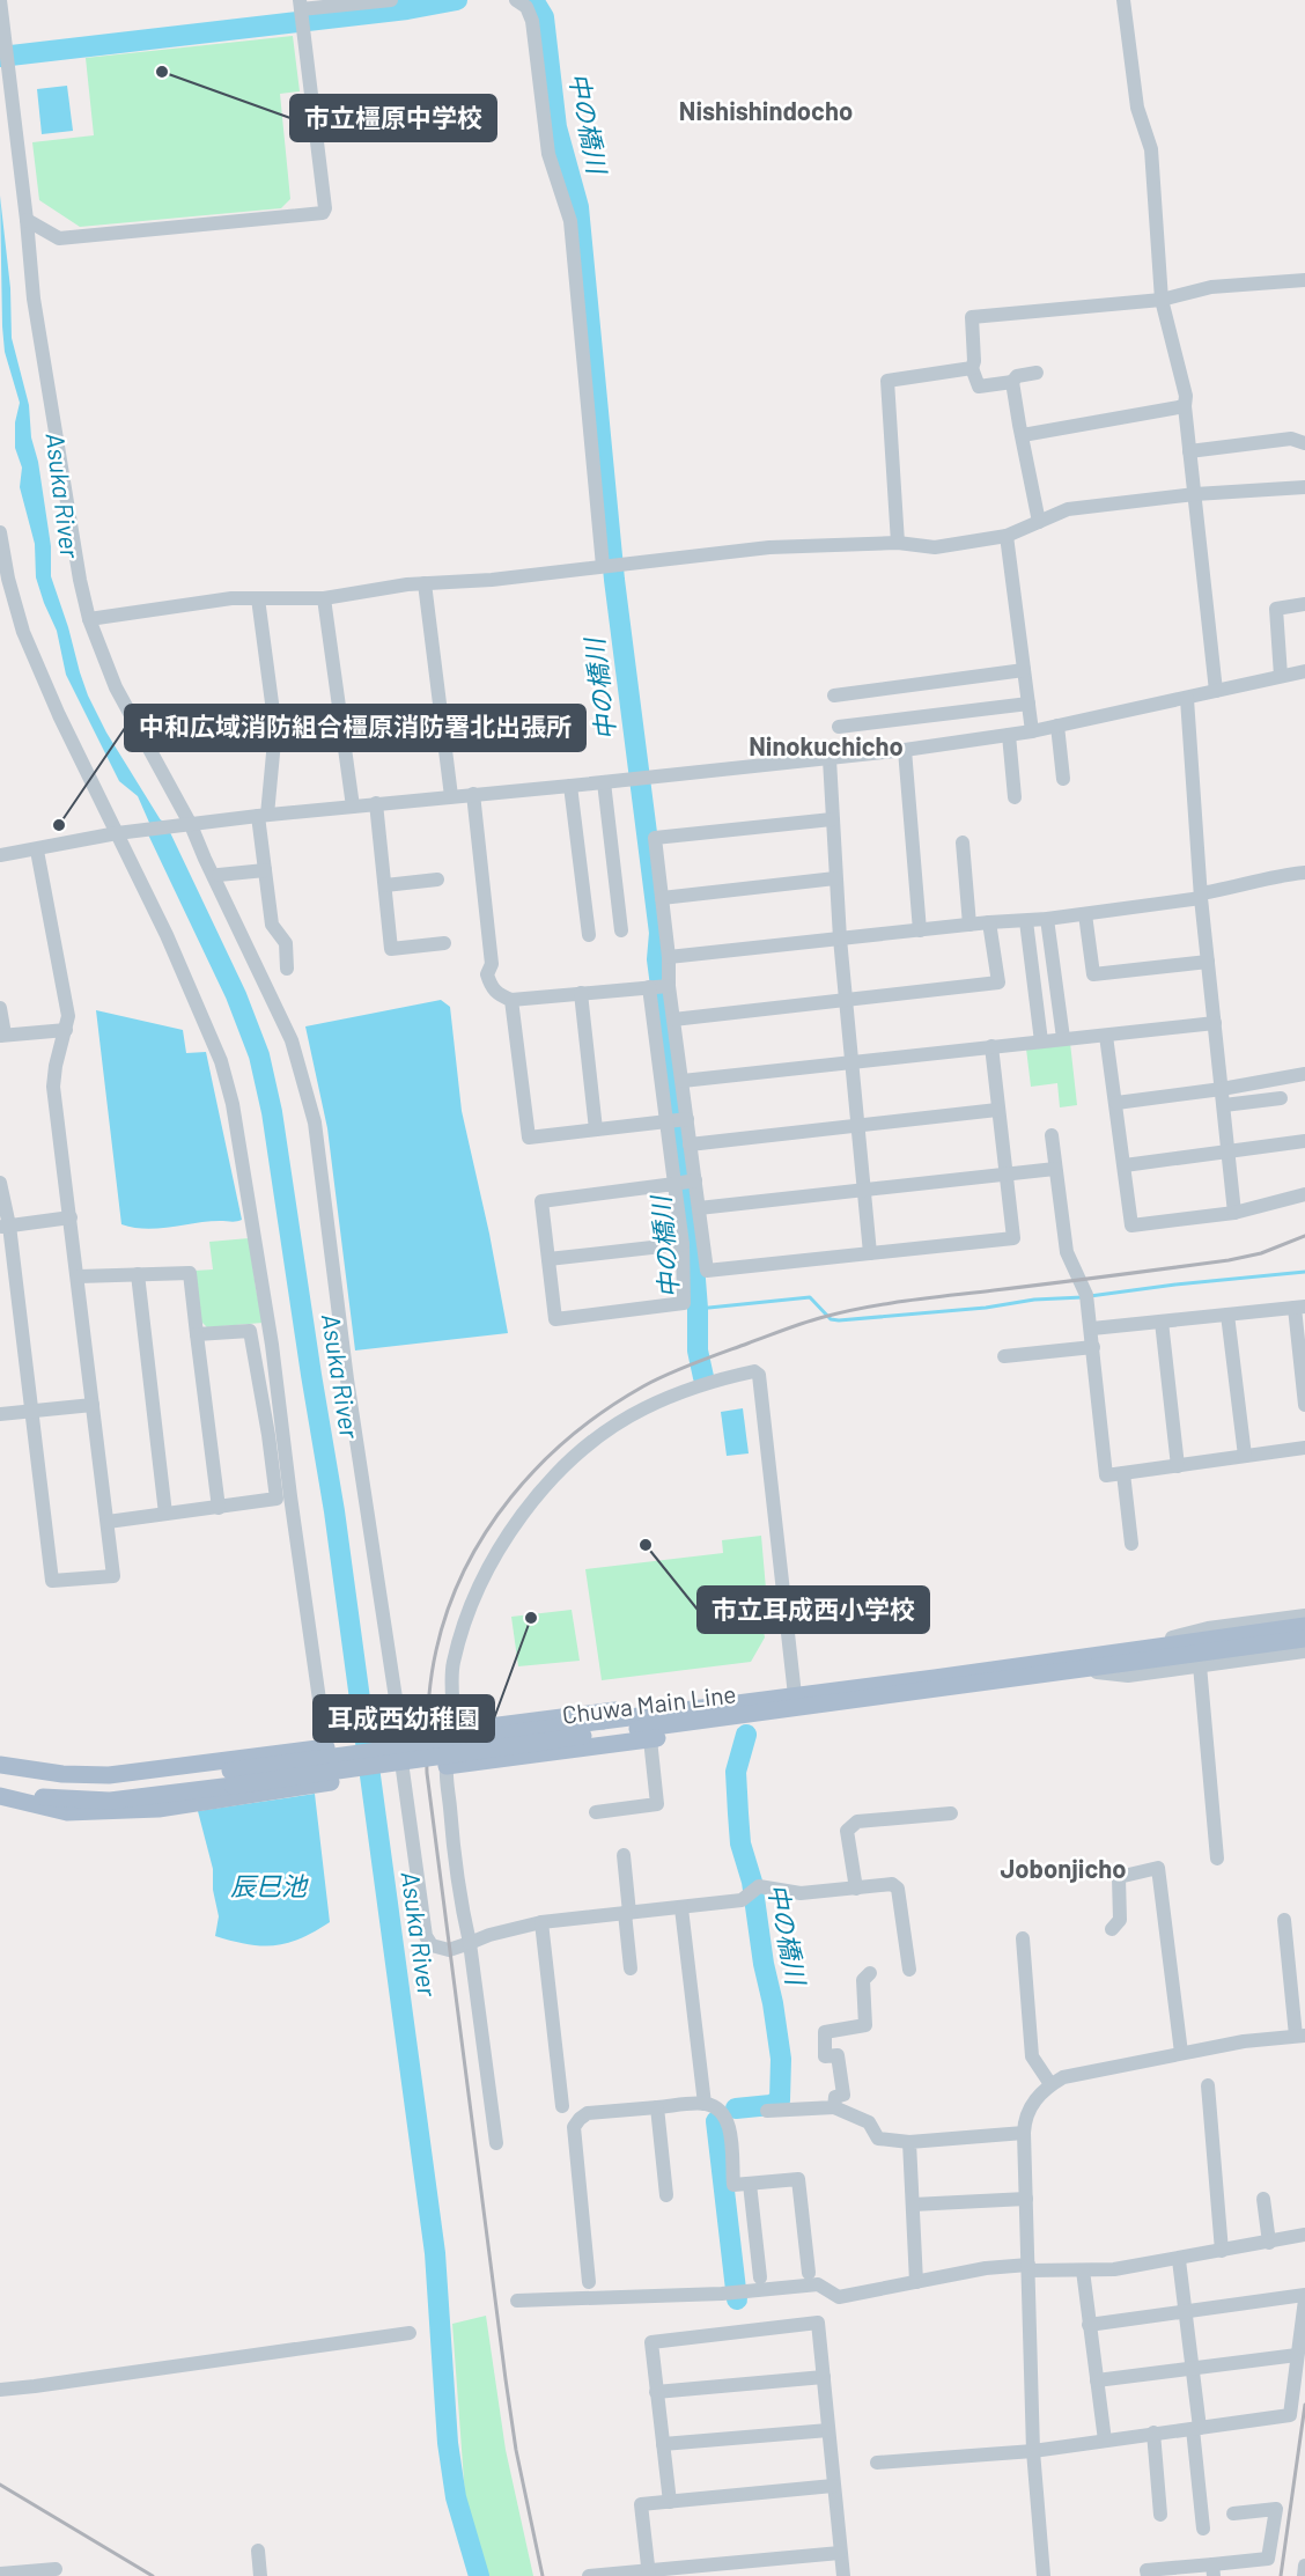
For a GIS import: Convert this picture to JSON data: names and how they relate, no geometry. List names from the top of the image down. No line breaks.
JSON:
{"streets":{"main road":["Chuwa Main Line"]},"districts":["Nishishindocho","Ninokuchicho","Jobonjicho"],"water":["中の橋川","Asuka River","辰巳池"],"places":["市立橿原中学校","中和広域消防組合橿原消防署北出張所","市立耳成西小学校","耳成西幼稚園"]}
